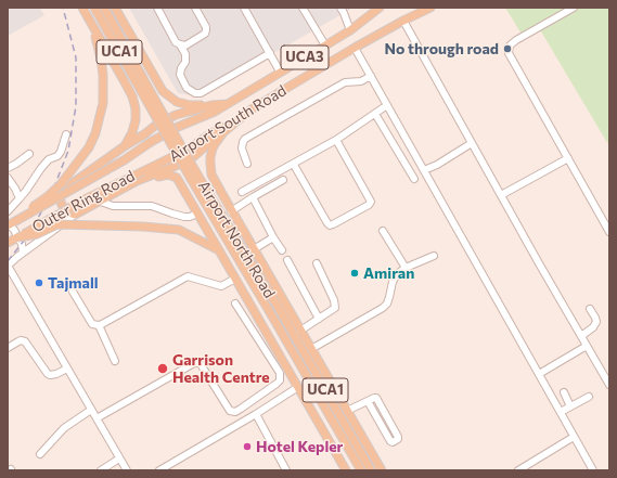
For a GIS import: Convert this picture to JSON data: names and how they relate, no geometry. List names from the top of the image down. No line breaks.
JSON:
{"streets":{"main road":["UCA1","UCA3","Airport South Road","Outer Ring Road","Airport North Road"]},"crossings":[["UCA1","Airport North Road"],["Airport South Road","Outer Ring Road"],["Airport South Road","Airport North Road"]],"places":["No through road","Amiran","Tajmall","Garrison Health Centre","Hotel Kepler"]}
